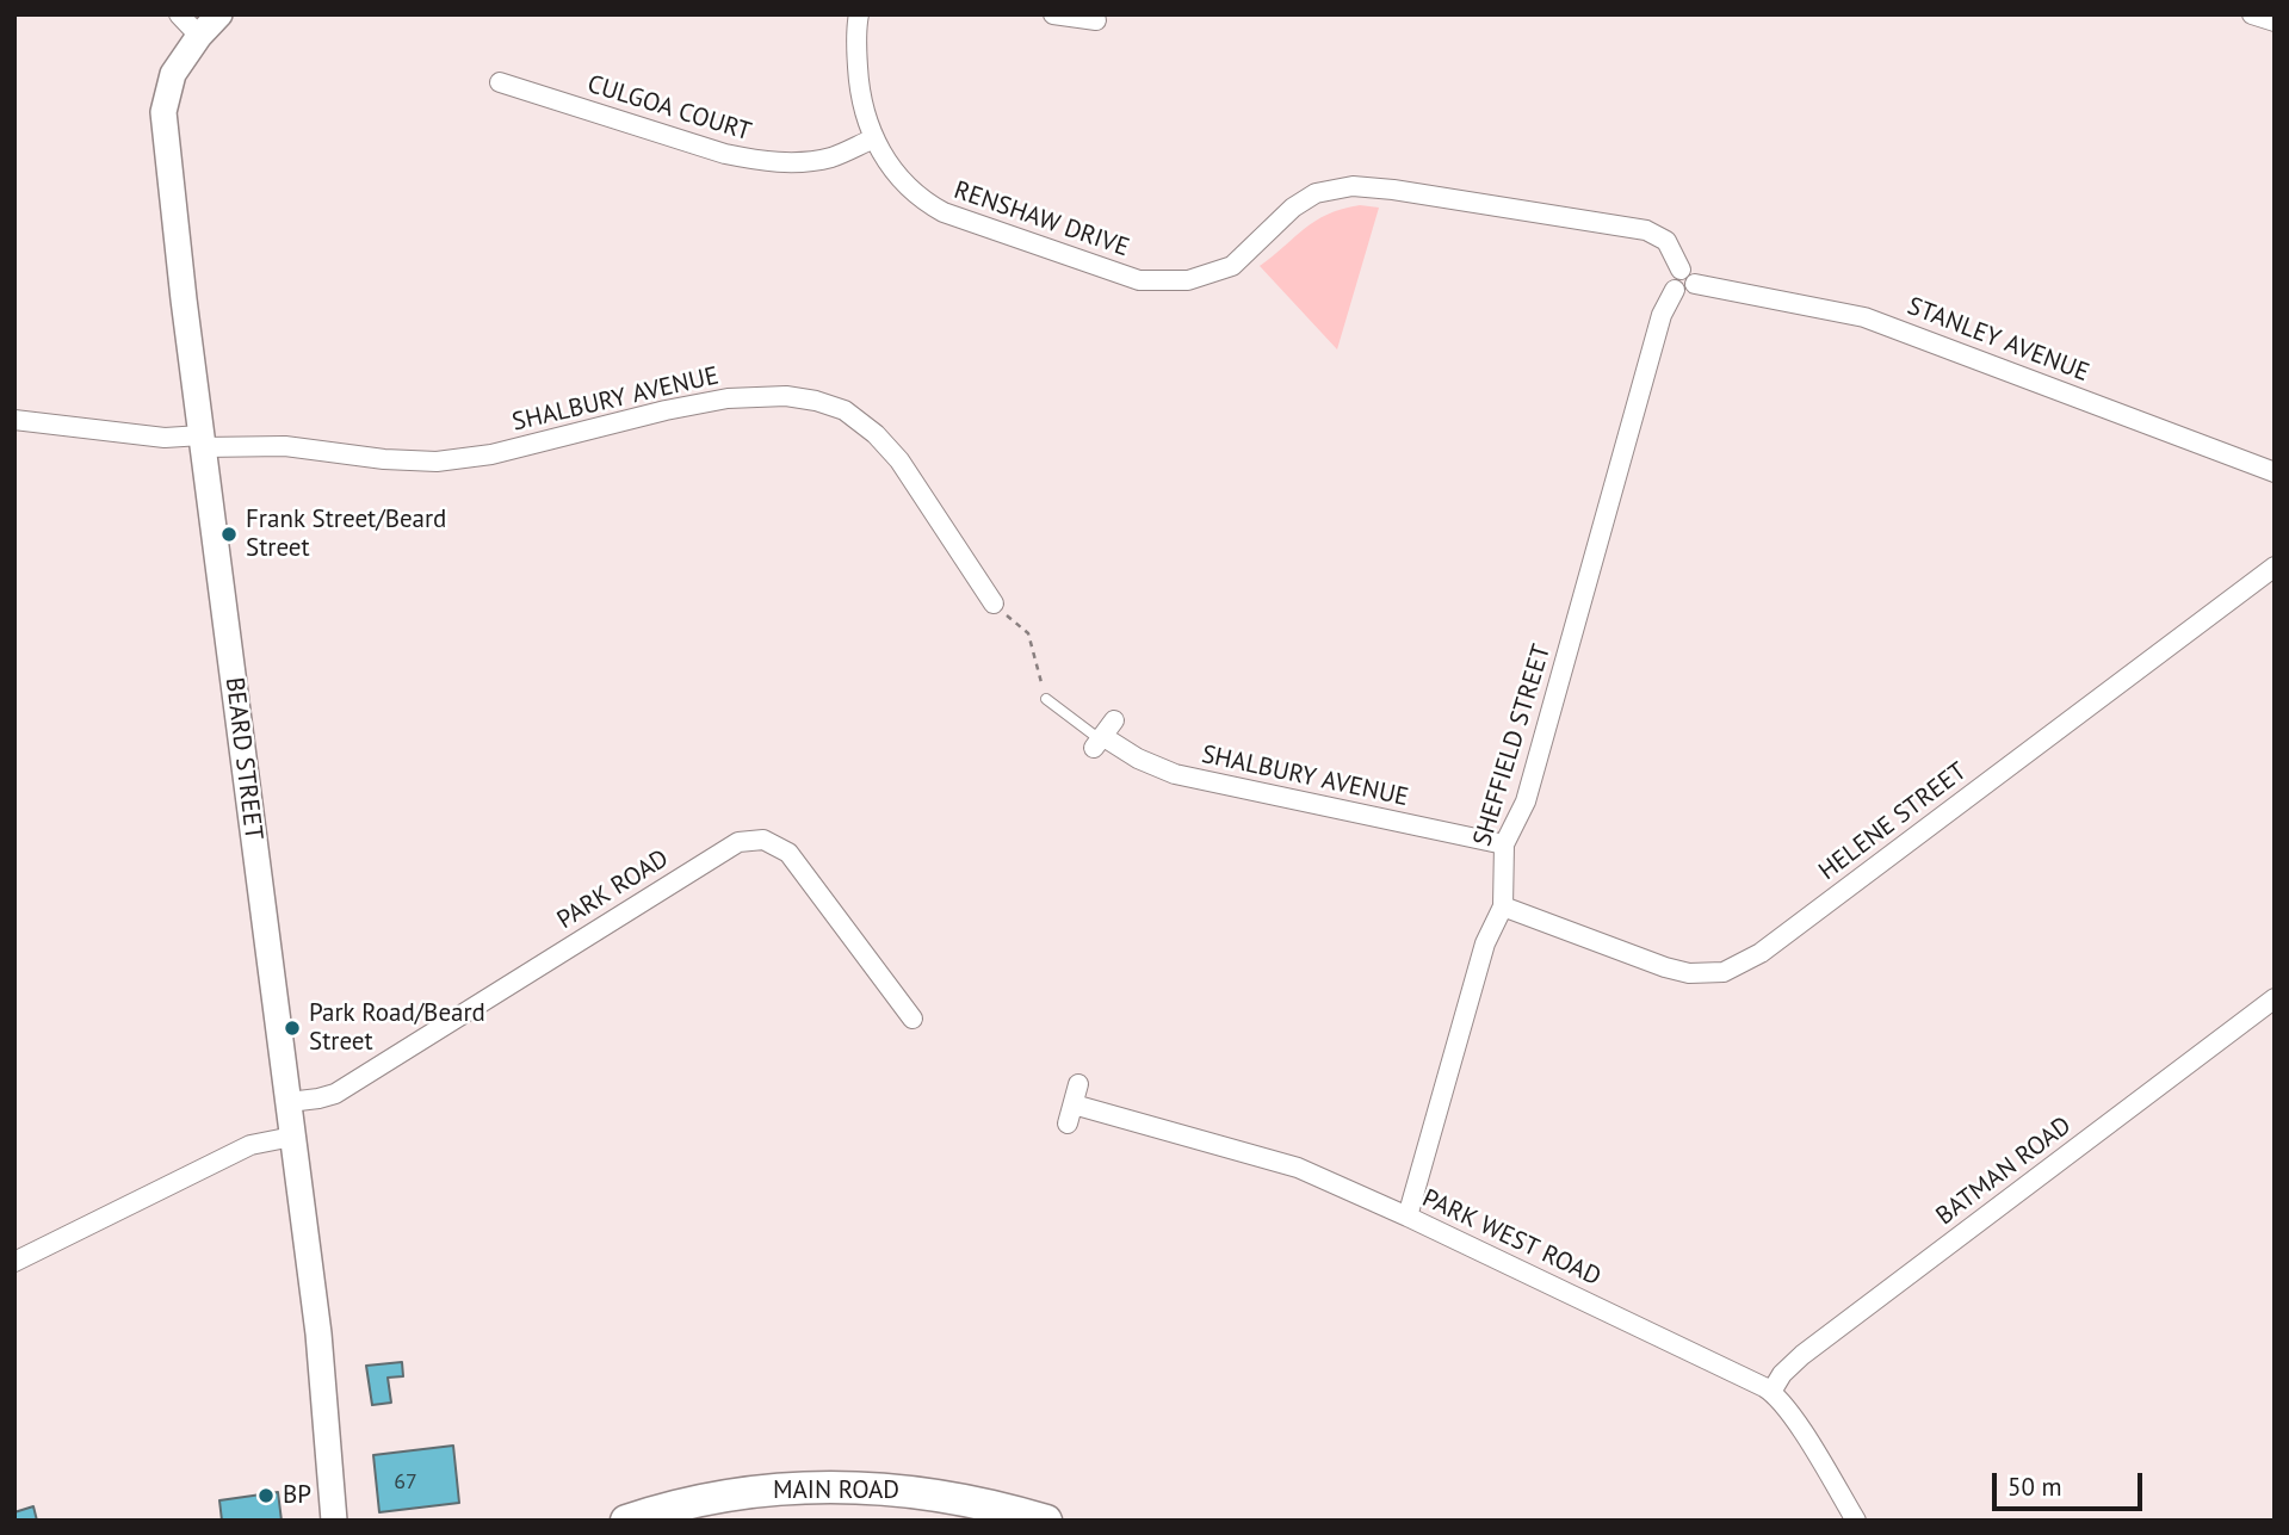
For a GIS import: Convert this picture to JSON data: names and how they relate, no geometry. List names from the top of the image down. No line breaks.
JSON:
{"streets":{"main road":["MAIN ROAD"],"street":["CULGOA COURT","RENSHAW DRIVE","STANLEY AVENUE","SHALBURY AVENUE","SHEFFIELD STREET","BEARD STREET","HELENE STREET","PARK ROAD","BATMAN ROAD","PARK WEST ROAD"]},"crossings":[["CULGOA COURT","RENSHAW DRIVE"],["RENSHAW DRIVE","STANLEY AVENUE"],["RENSHAW DRIVE","SHEFFIELD STREET"],["STANLEY AVENUE","SHEFFIELD STREET"],["SHALBURY AVENUE","SHEFFIELD STREET"],["SHALBURY AVENUE","BEARD STREET"],["SHEFFIELD STREET","HELENE STREET"],["SHEFFIELD STREET","PARK WEST ROAD"],["BEARD STREET","PARK ROAD"],["BATMAN ROAD","PARK WEST ROAD"]],"places":["Frank Street/Beard Street","Park Road/Beard Street","BP"],"house_numbers":["67"],"scale_bar":"50 m"}
